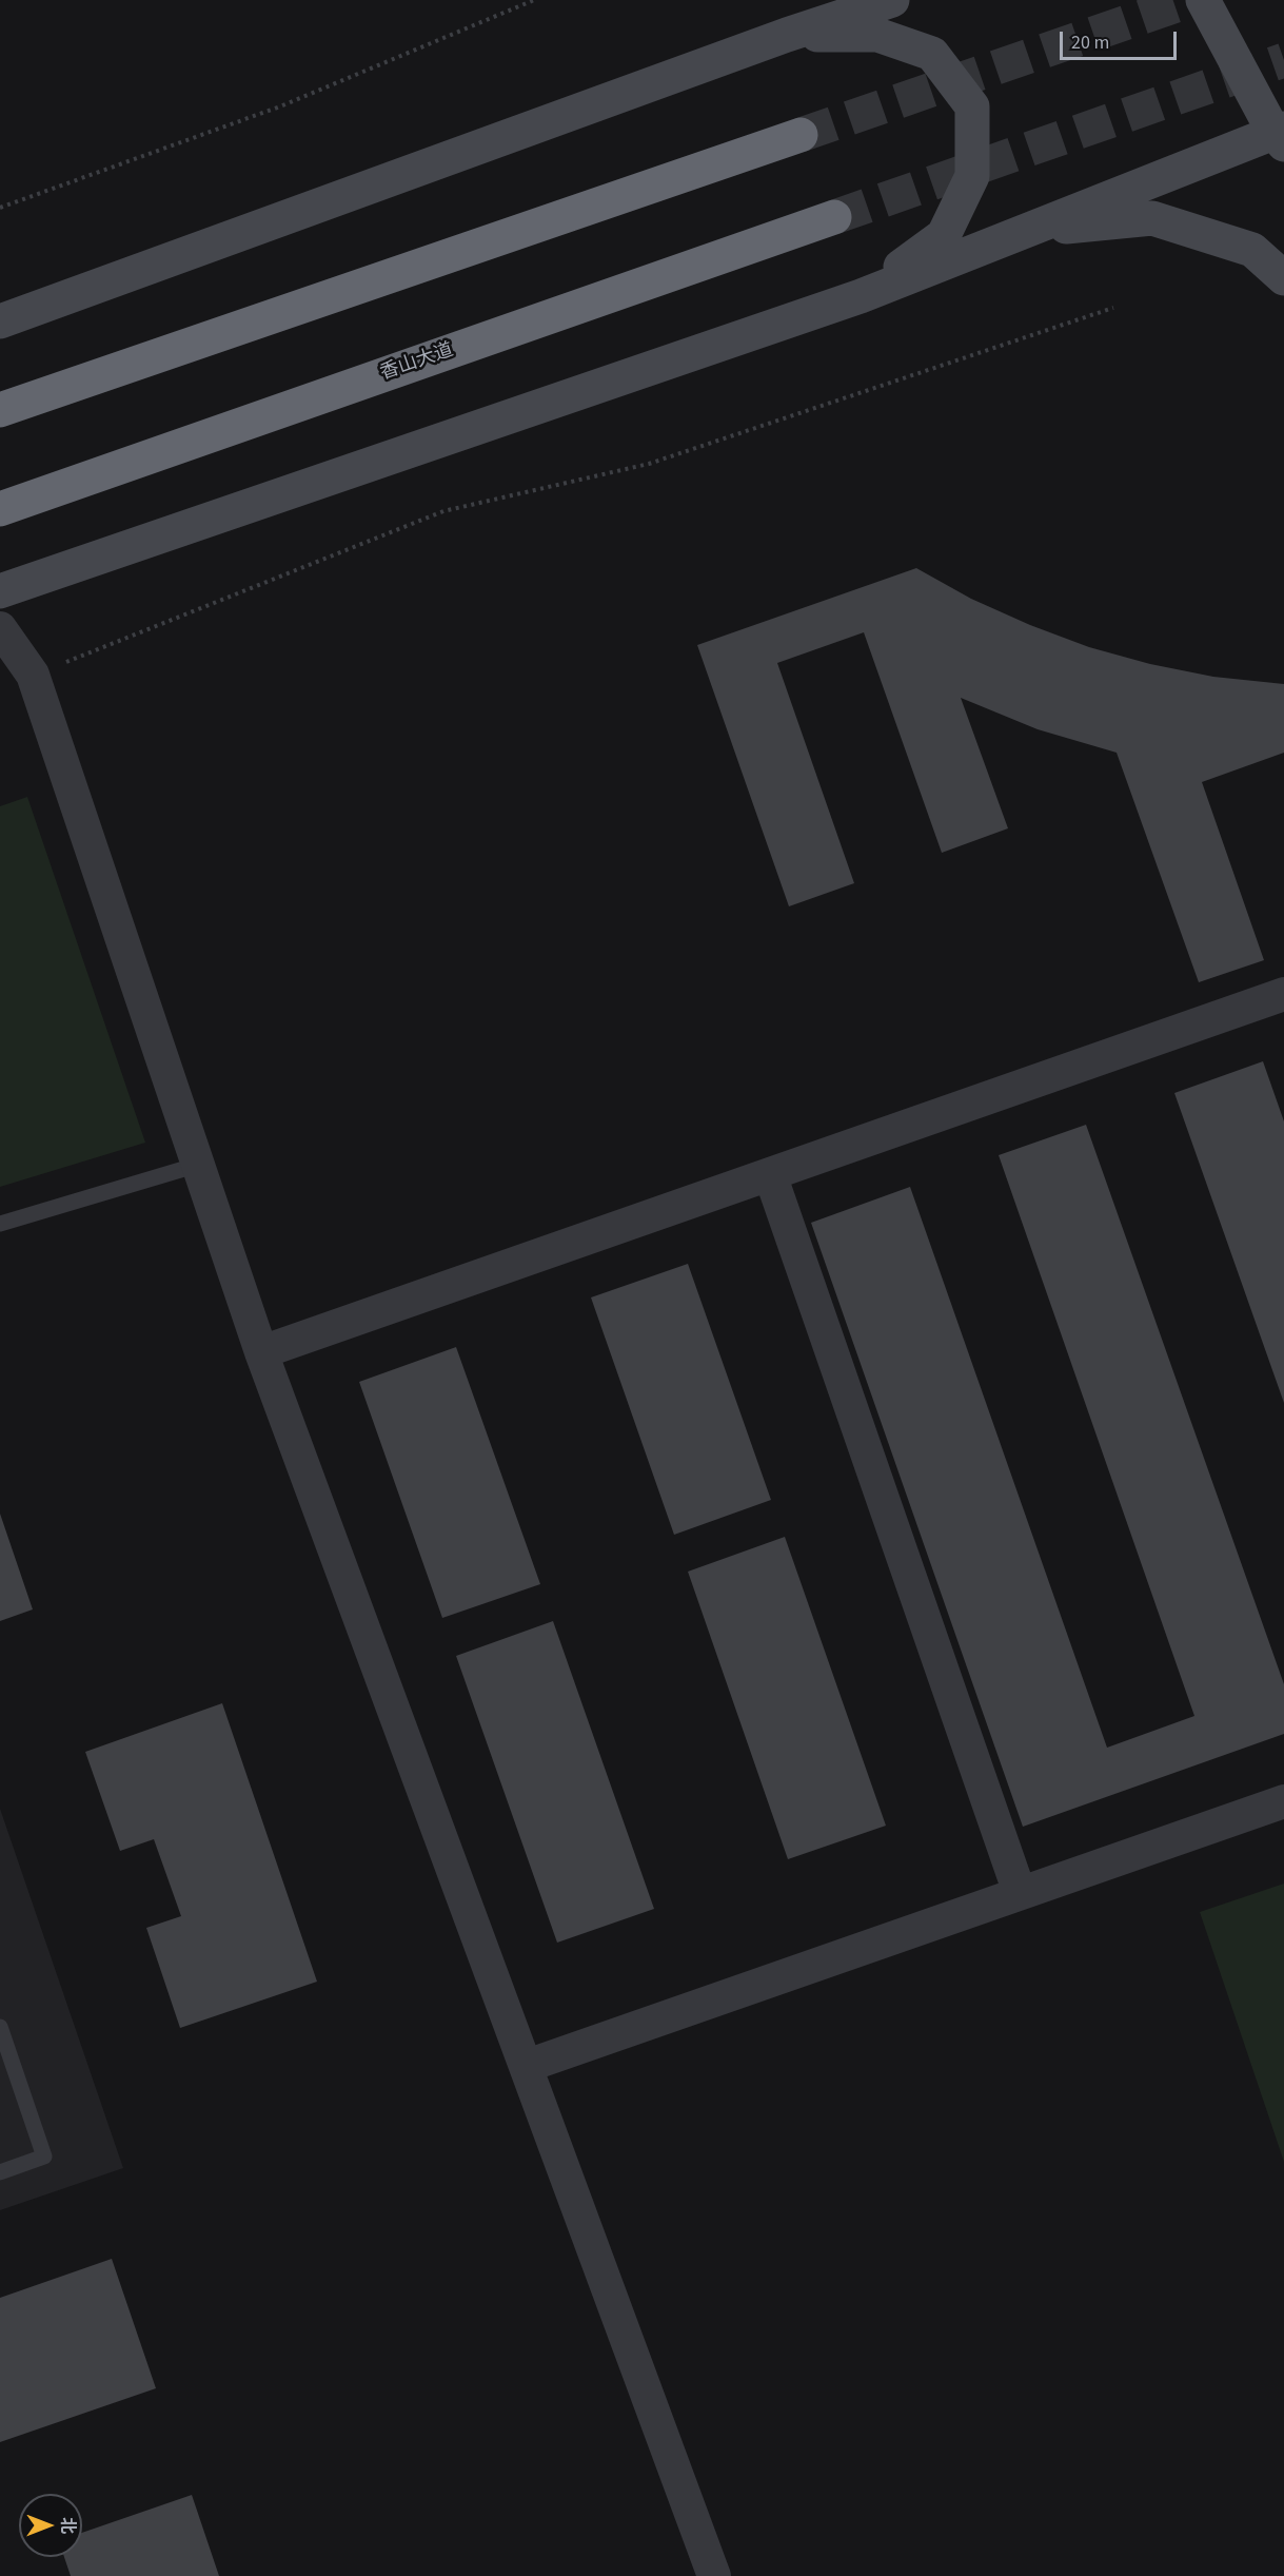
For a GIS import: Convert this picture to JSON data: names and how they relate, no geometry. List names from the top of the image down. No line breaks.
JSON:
{"streets":{"highway":["香山大道"]},"scale_bar":"20 m","north":"right"}
